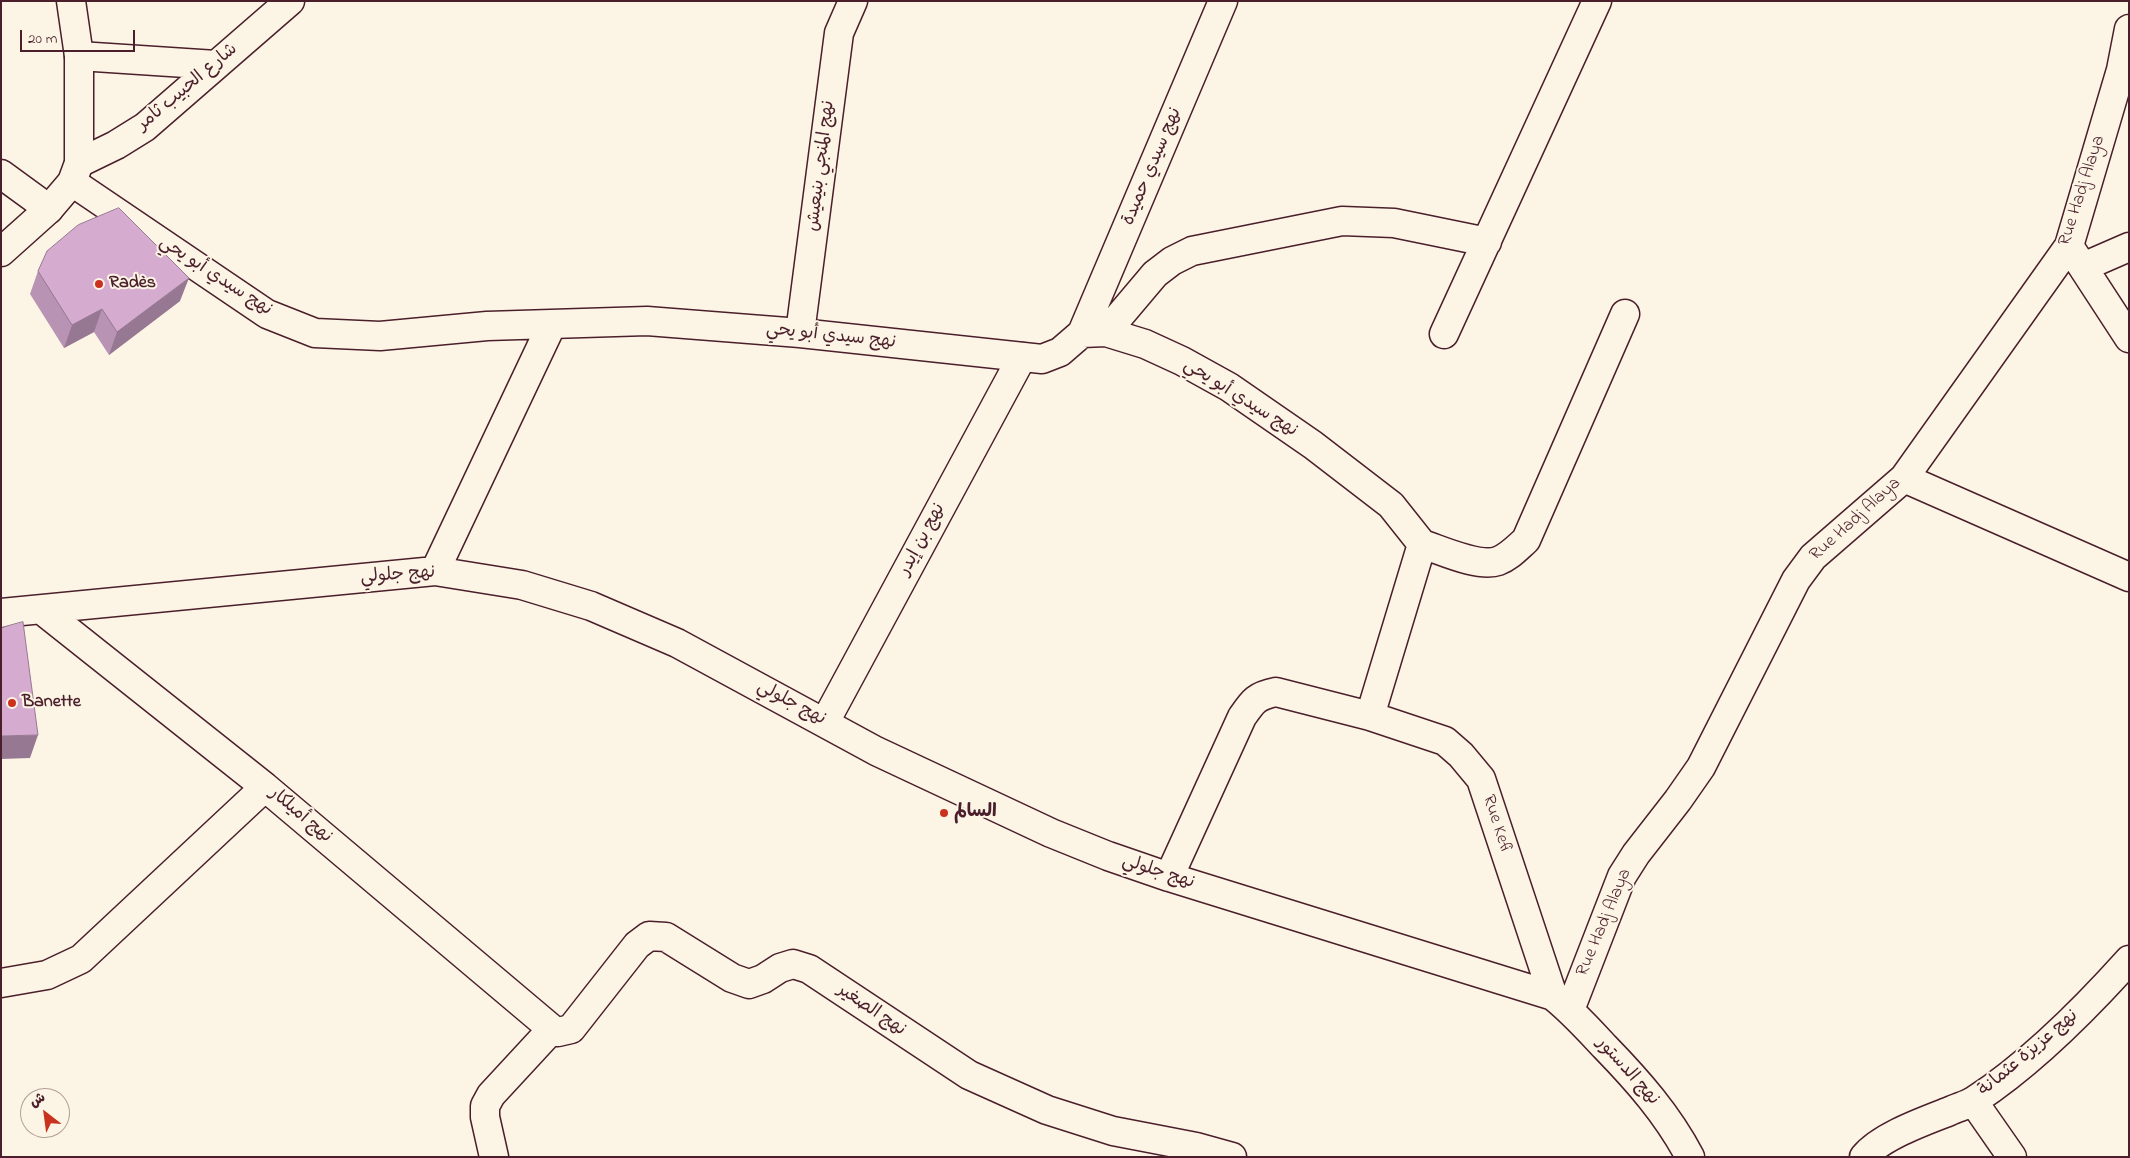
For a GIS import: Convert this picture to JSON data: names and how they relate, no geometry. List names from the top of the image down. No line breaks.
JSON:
{"streets":{"street":["شارع الحبيب ثامر","نهج المنجي بنيعيش","نهج سيدي حميدة","Rue Hadj Alaya","نهج سيدي أبو يحي","نهج بن إيدر","نهج جلولي","نهج أميلكار","Rue Kefi","نهج الصغير","نهج عزيزة عثمانة","نهج الدستور"]},"crossings":[["شارع الحبيب ثامر","نهج سيدي أبو يحي"],["نهج المنجي بنيعيش","نهج سيدي أبو يحي"],["نهج سيدي حميدة","نهج سيدي أبو يحي"],["Rue Hadj Alaya","نهج جلولي"],["Rue Hadj Alaya","Rue Kefi"],["Rue Hadj Alaya","نهج الدستور"],["نهج سيدي أبو يحي","نهج بن إيدر"],["نهج بن إيدر","نهج جلولي"],["نهج جلولي","نهج أميلكار"],["نهج جلولي","Rue Kefi"],["نهج جلولي","نهج الدستور"],["نهج أميلكار","نهج الصغير"],["Rue Kefi","نهج الدستور"]],"places":["Radès","Banette","السالم"],"scale_bar":"20 m","north":"top left"}
